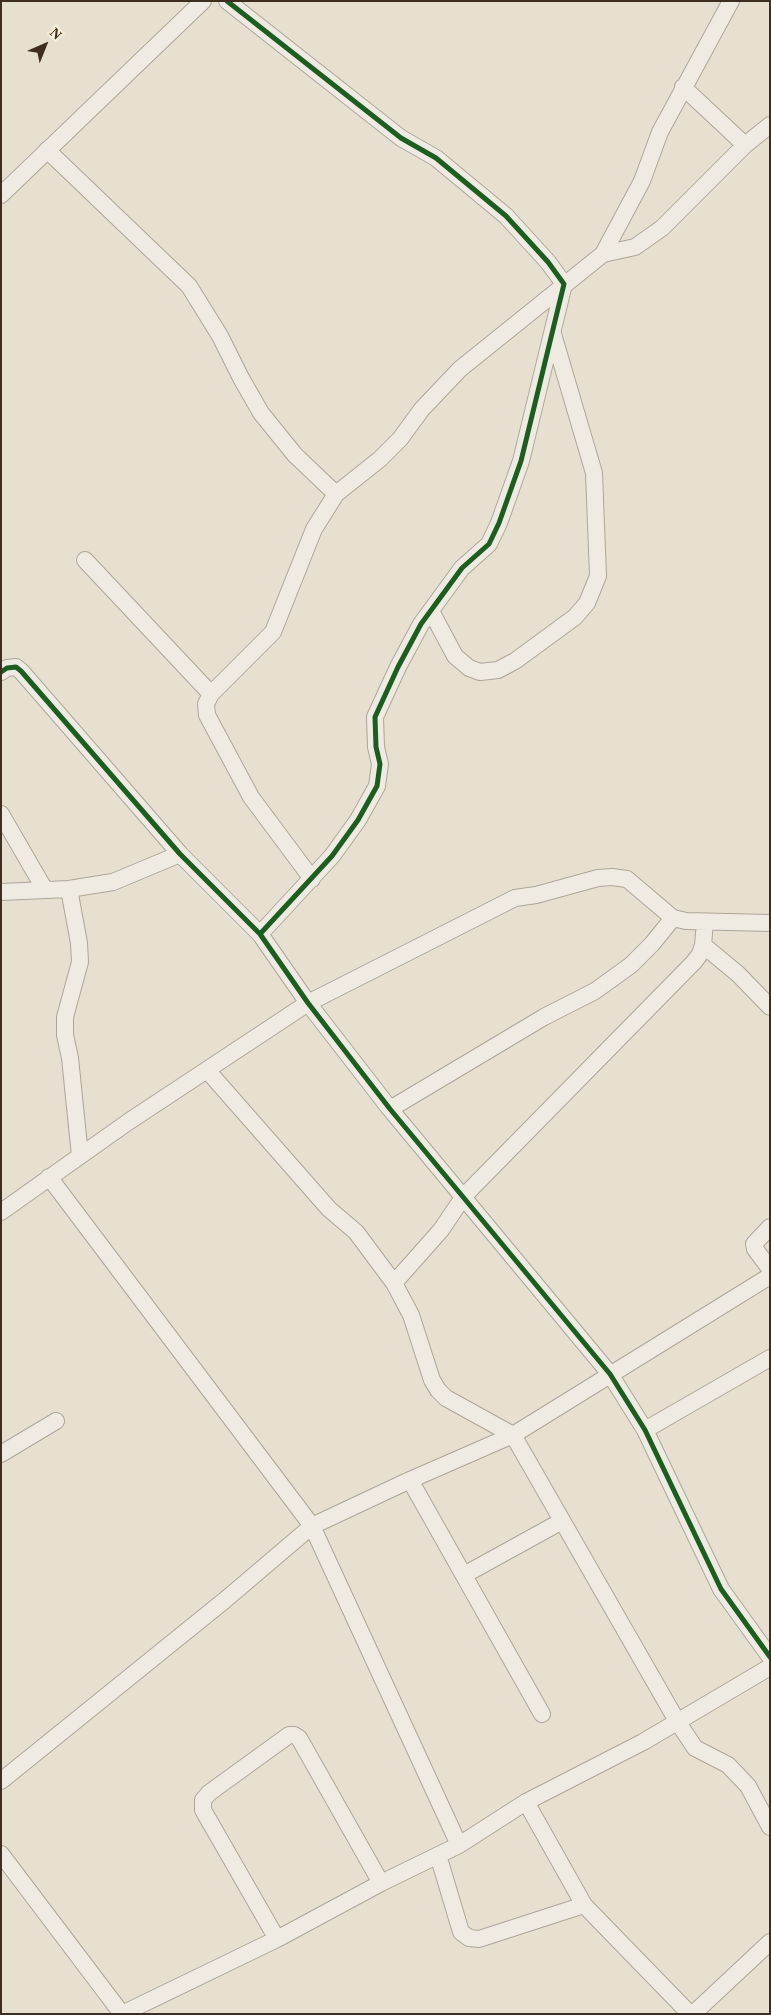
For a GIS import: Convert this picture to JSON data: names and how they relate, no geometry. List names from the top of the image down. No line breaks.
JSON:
{"north":"top right"}
